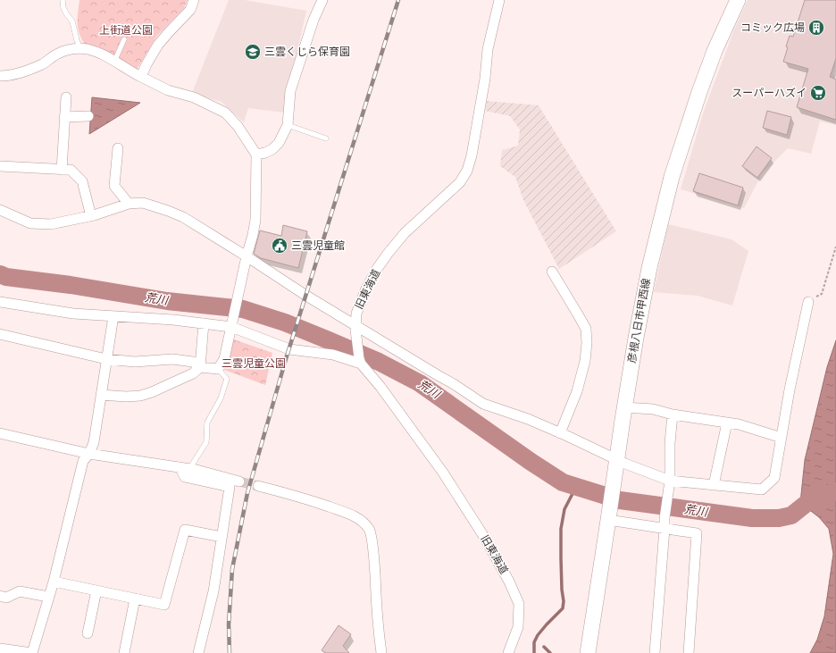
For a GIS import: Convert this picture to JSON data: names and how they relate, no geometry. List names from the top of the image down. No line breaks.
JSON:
{"streets":{"main road":["彦根八日市甲西線"],"street":["旧東海道"]},"water":["荒川"],"parks":["上街道公園","三雲児童公園"],"places":{"building":["コミック広場"],"school or university":["三雲くじら保育園"],"supermarket":["スーパーハズイ"],"public building":["三雲児童館"]}}
